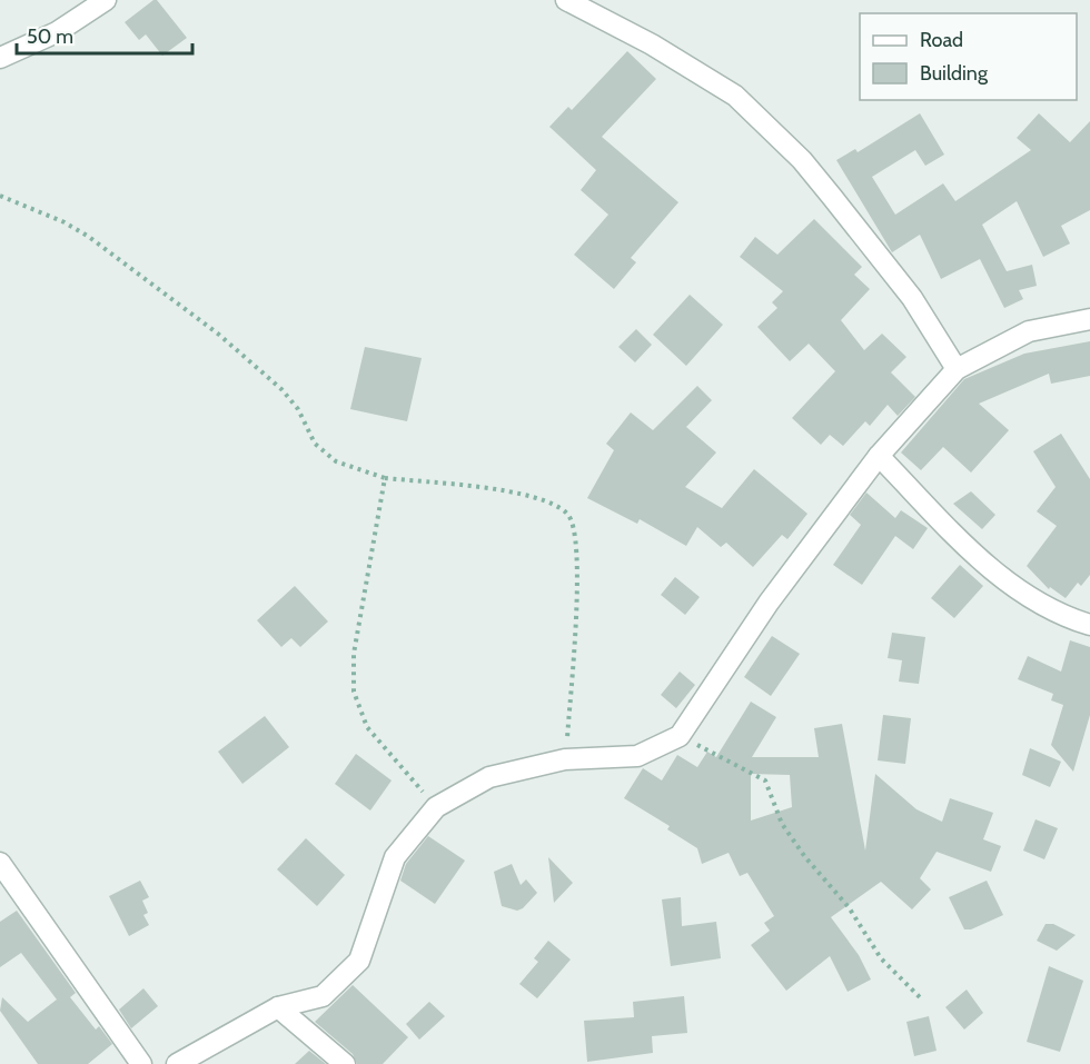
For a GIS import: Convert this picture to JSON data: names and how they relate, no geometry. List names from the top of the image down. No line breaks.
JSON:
{"legend":["Road","Building"],"scale_bar":"50 m"}
